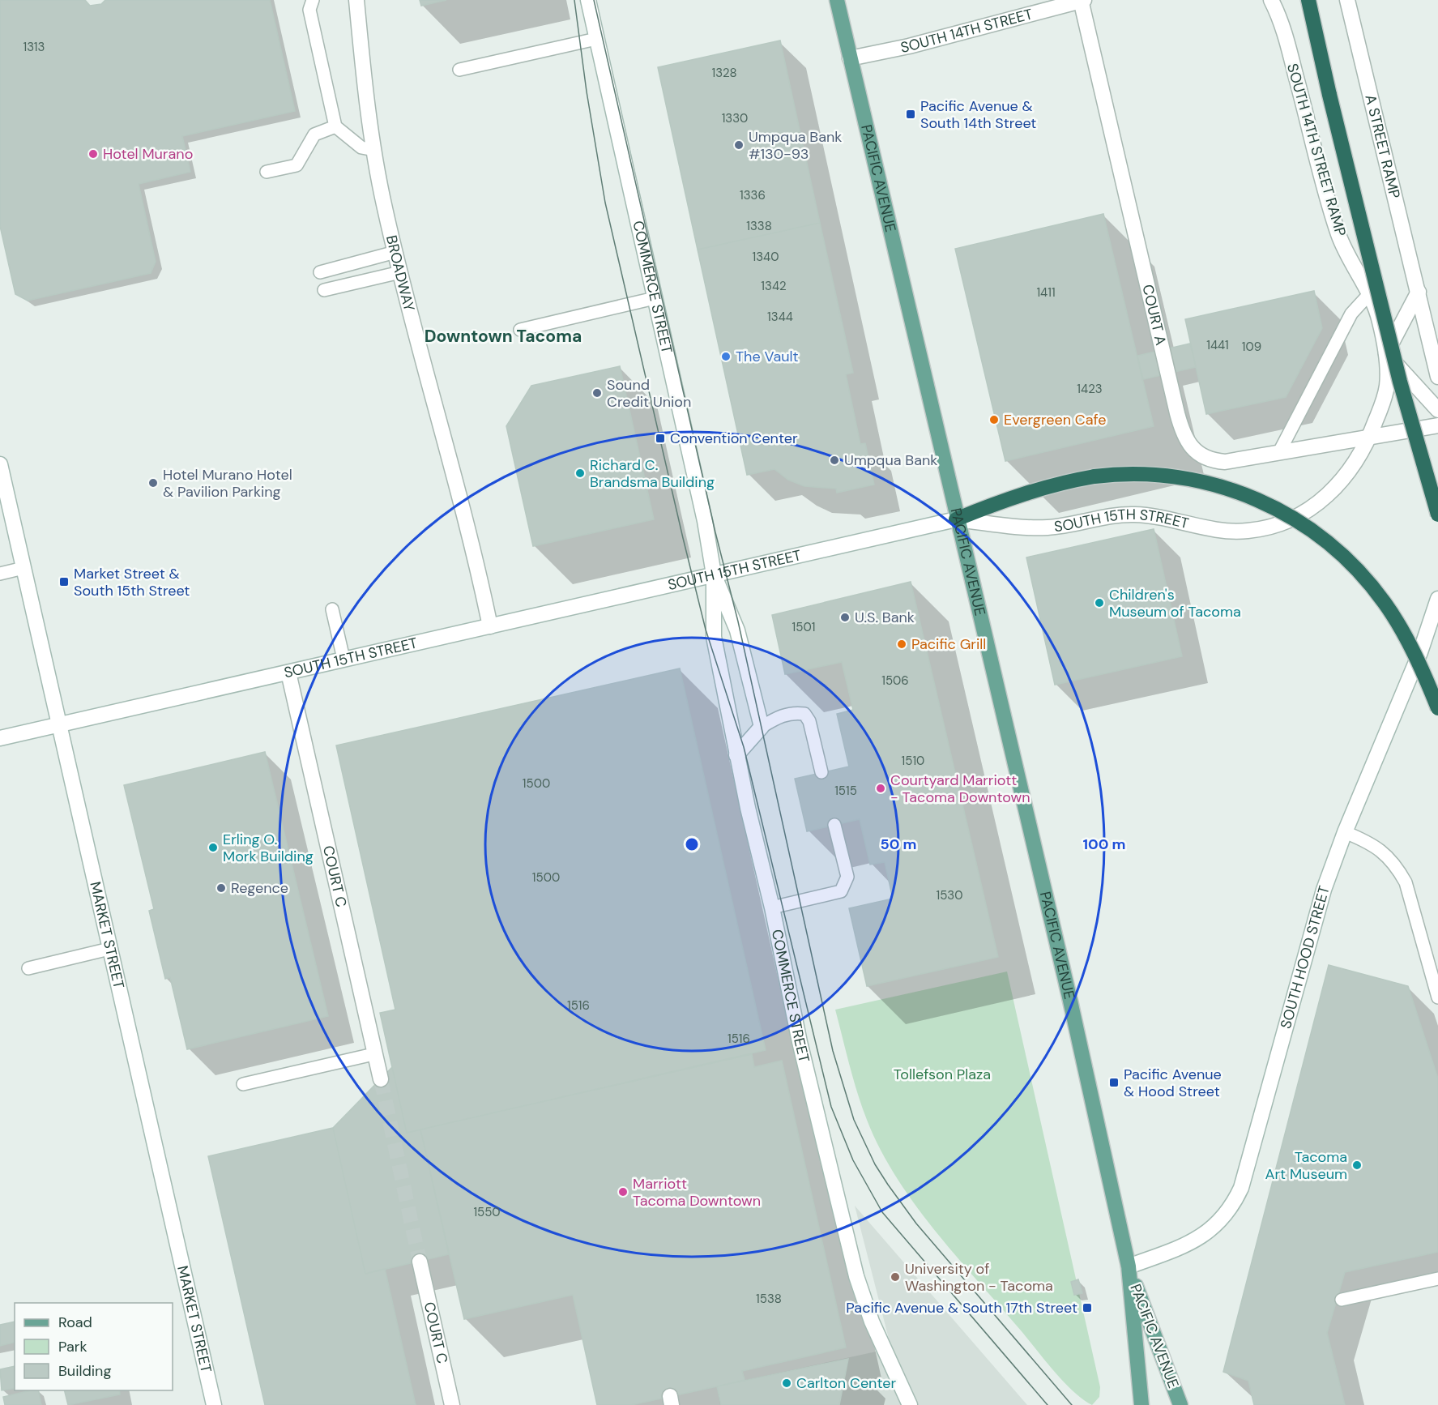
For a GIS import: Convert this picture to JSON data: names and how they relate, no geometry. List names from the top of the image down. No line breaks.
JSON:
{"streets":{"main road":["PACIFIC AVENUE"],"street":["SOUTH 14TH STREET","A STREET RAMP","SOUTH 14TH STREET RAMP","BROADWAY","COMMERCE STREET","COURT A","SOUTH 15TH STREET","COURT C","MARKET STREET","SOUTH HOOD STREET"]},"crossings":[["SOUTH 14TH STREET","PACIFIC AVENUE"],["SOUTH 14TH STREET","COURT A"],["SOUTH 14TH STREET RAMP","COURT A"],["SOUTH 14TH STREET RAMP","SOUTH 15TH STREET"],["PACIFIC AVENUE","SOUTH 15TH STREET"],["PACIFIC AVENUE","SOUTH HOOD STREET"],["BROADWAY","SOUTH 15TH STREET"],["COMMERCE STREET","SOUTH 15TH STREET"],["COURT A","SOUTH 15TH STREET"],["SOUTH 15TH STREET","COURT C"],["SOUTH 15TH STREET","MARKET STREET"]],"districts":["Downtown Tacoma"],"parks":["Tollefson Plaza"],"places":{"transit":["Pacific Avenue & South 14th Street","Convention Center","Market Street & South 15th Street","Pacific Avenue & Hood Street","Pacific Avenue & South 17th Street"],"other":["Umpqua Bank #130-93","Hotel Murano","The Vault","Sound Credit Union","Evergreen Cafe","Umpqua Bank","Richard C. Brandsma Building","Hotel Murano Hotel & Pavilion Parking","Children's Museum of Tacoma","U.S. Bank","Pacific Grill","Courtyard Marriott - Tacoma Downtown","Erling O. Mork Building","Regence","Tacoma Art Museum","Marriott Tacoma Downtown","University of Washington - Tacoma","Carlton Center"]},"house_numbers":["1313","1328","1330","1336","1338","1340","1342","1411","1344","1441","109","1423","1501","1506","1510","1500","1515","1500","1530","1516","1516","1550","1538"],"legend":["Road","Park","Building"],"rings":["50 m","100 m"]}
